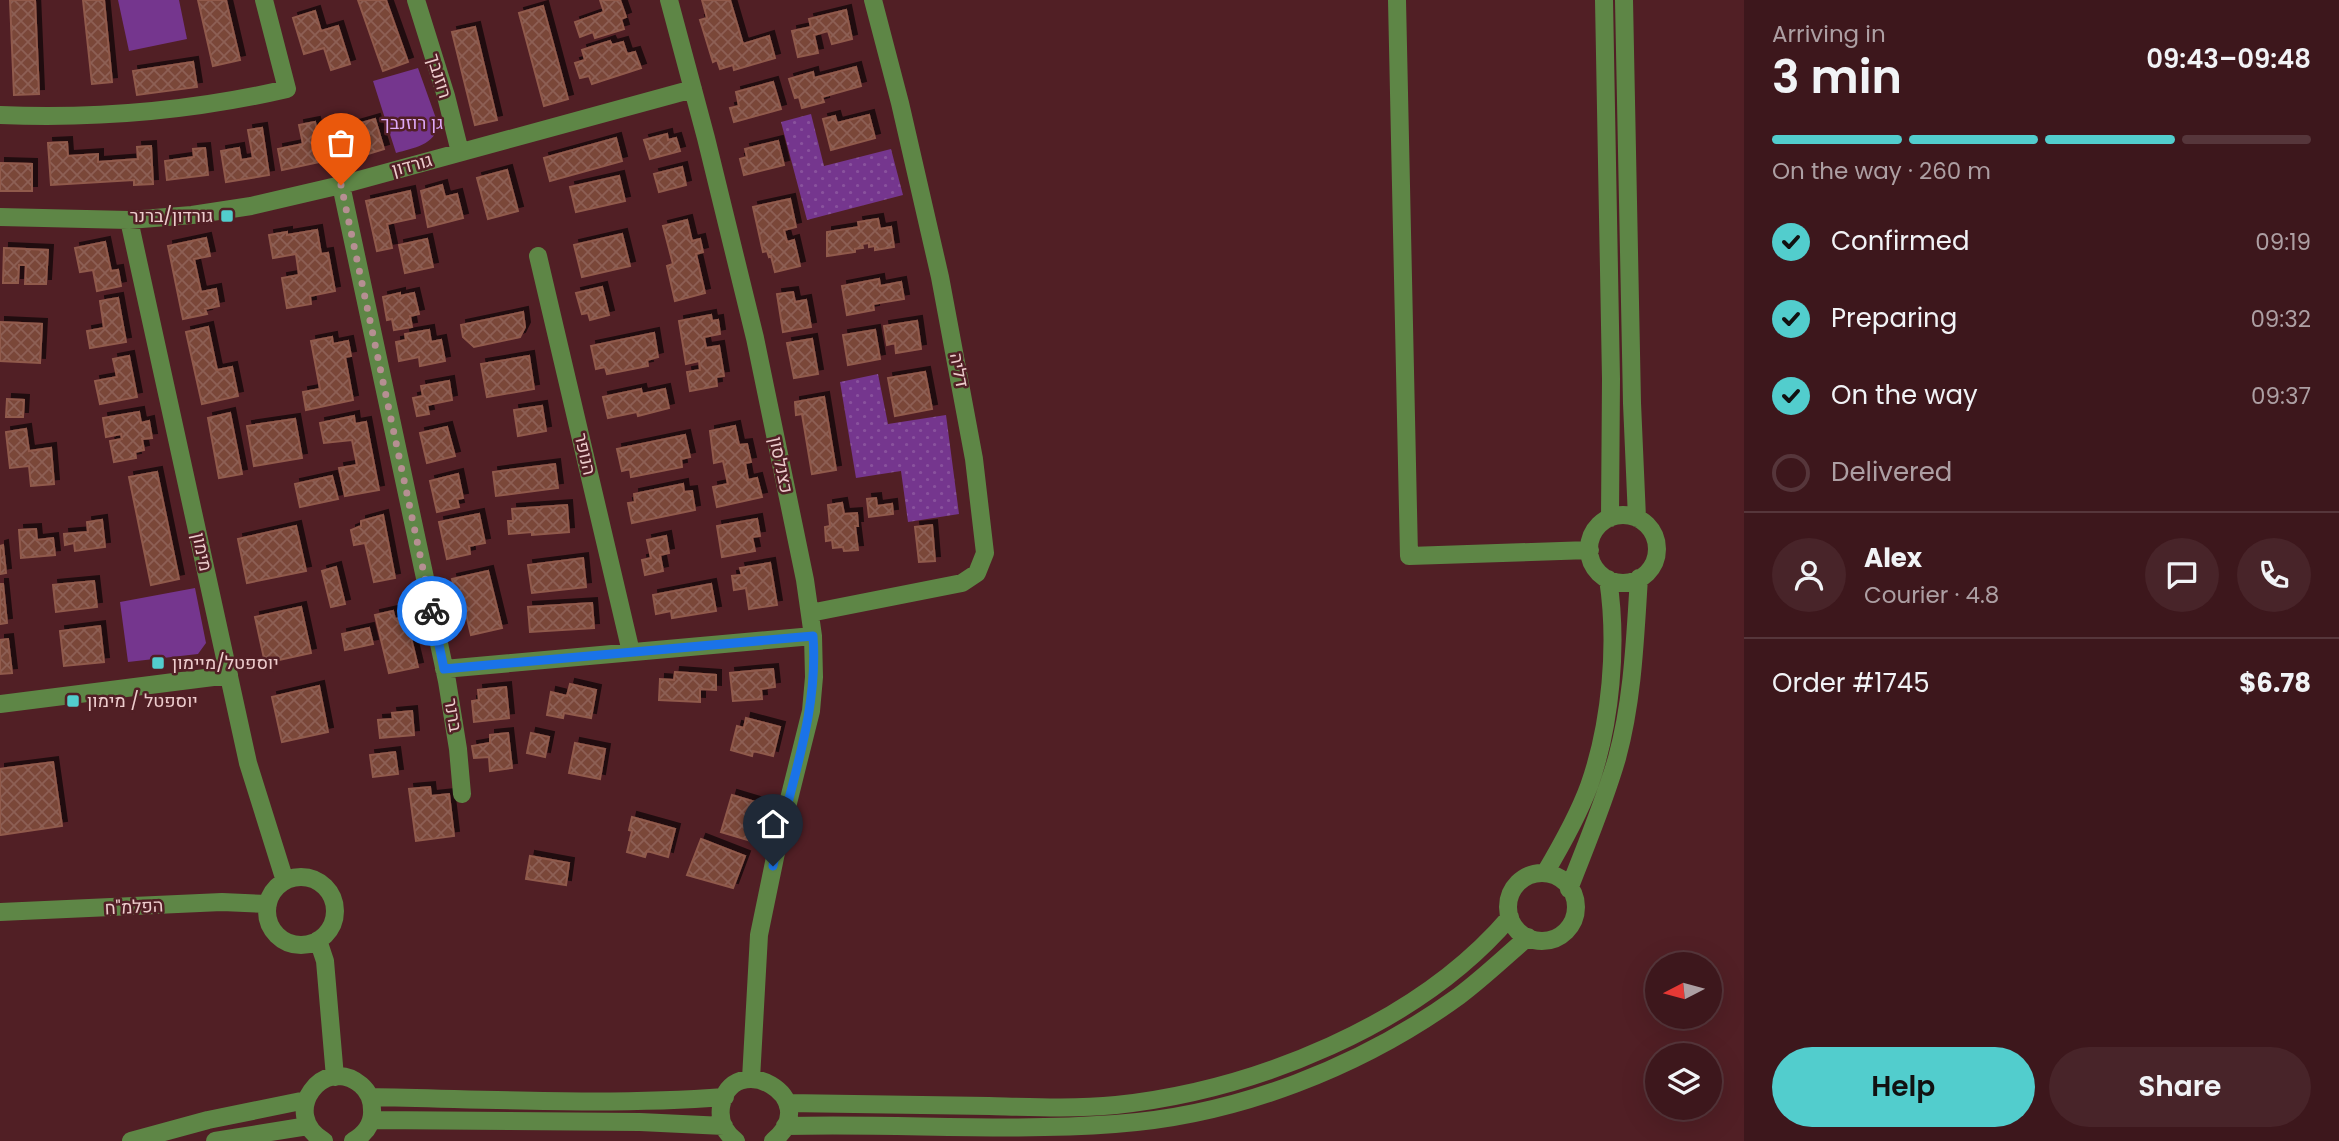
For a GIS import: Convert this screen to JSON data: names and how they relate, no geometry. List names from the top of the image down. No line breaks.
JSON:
{"streets":{"street":["רוזנבך","גורדון","דליה","הנופר","כצנלסון","מימון","ברנר","הפלמ\"ח"]},"crossings":[["רוזנבך","גורדון"],["גורדון","כצנלסון"],["גורדון","מימון"],["גורדון","ברנר"],["דליה","כצנלסון"],["מימון","הפלמ\"ח"]],"parks":["גן רוזנבך"],"places":{"transit":["גורדון/ברנר","יוספטל/מיימון","יוספטל / מימון"]},"north":"left","page":{"heading":["3 min","Arriving in","09:43–09:48"],"panel":["Alex","Courier · 4.8","Order #1745","$6.78"],"bar":"On the way · 260 m","list":[["Confirmed","09:19"],["Preparing","09:32"],["On the way","09:37"],"Delivered"],"buttons":["Help","Share"]}}
